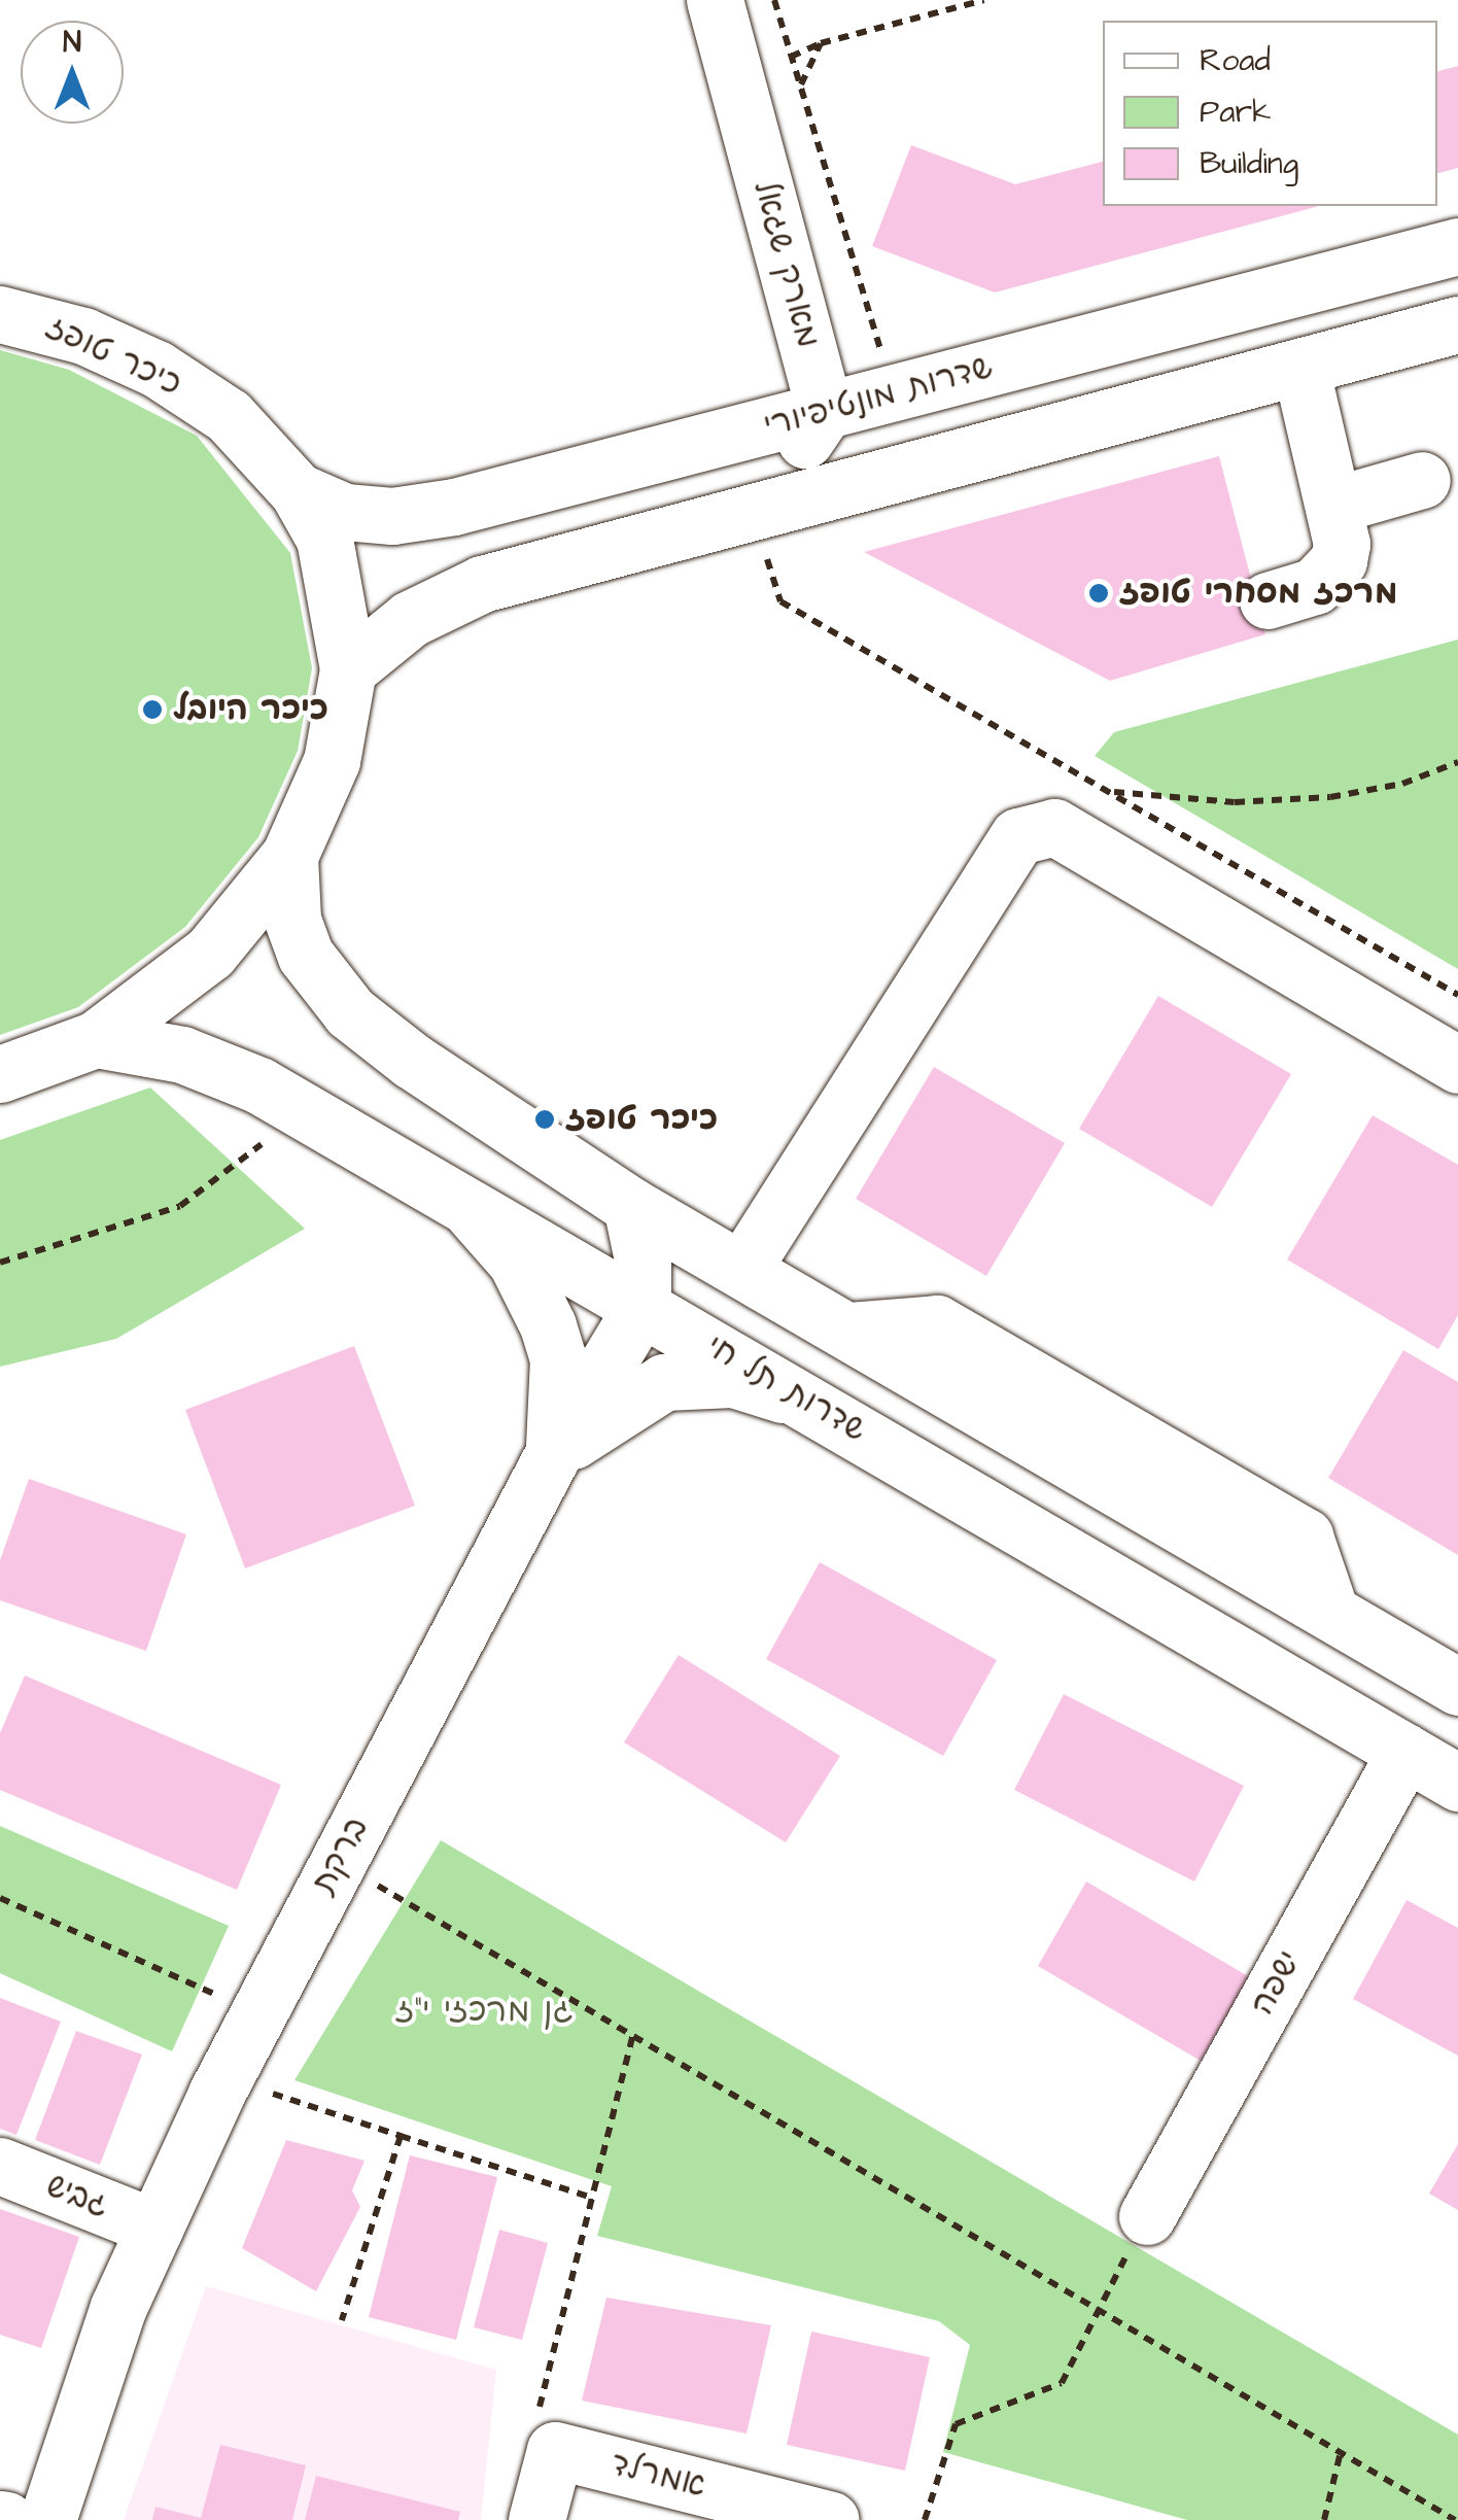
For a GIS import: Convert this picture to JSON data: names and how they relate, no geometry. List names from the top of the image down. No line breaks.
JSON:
{"streets":{"street":["מארק שגאל","כיכר טופז","שדרות מונטיפיורי","שדרות תל חי","ברקת","ישפה","גביש","אמרלד"]},"crossings":[["מארק שגאל","שדרות מונטיפיורי"],["כיכר טופז","שדרות מונטיפיורי"],["כיכר טופז","שדרות תל חי"],["שדרות תל חי","ברקת"],["שדרות תל חי","ישפה"],["ברקת","גביש"]],"parks":["גן מרכזי י\"ז"],"places":["מרכז מסחרי טופז","כיכר היובל","כיכר טופז"],"legend":["Road","Park","Building"],"north":"top"}
